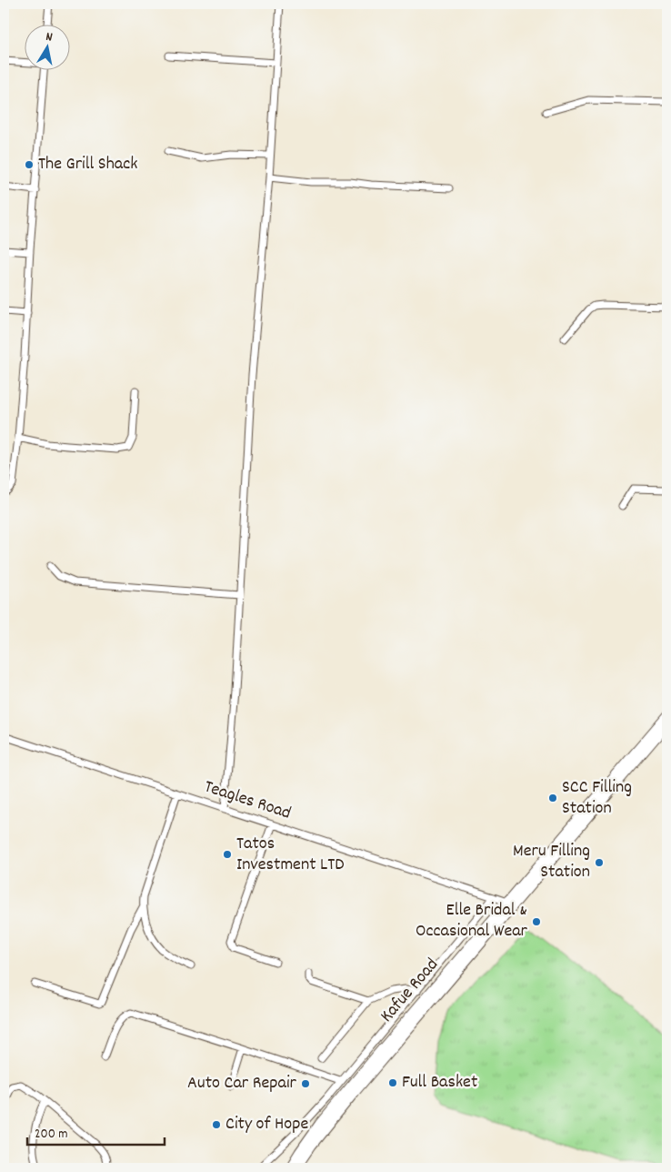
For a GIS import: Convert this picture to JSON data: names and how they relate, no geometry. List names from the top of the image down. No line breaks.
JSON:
{"streets":{"main road":["Kafue Road"],"street":["Teagles Road"]},"crossings":[["Teagles Road","Kafue Road"]],"places":["The Grill Shack","SCC Filling Station","Tatos Investment LTD","Meru Filling Station","Elle Bridal & Occasional Wear","Full Basket","Auto Car Repair","City of Hope"],"scale_bar":"200 m","north":"top"}
